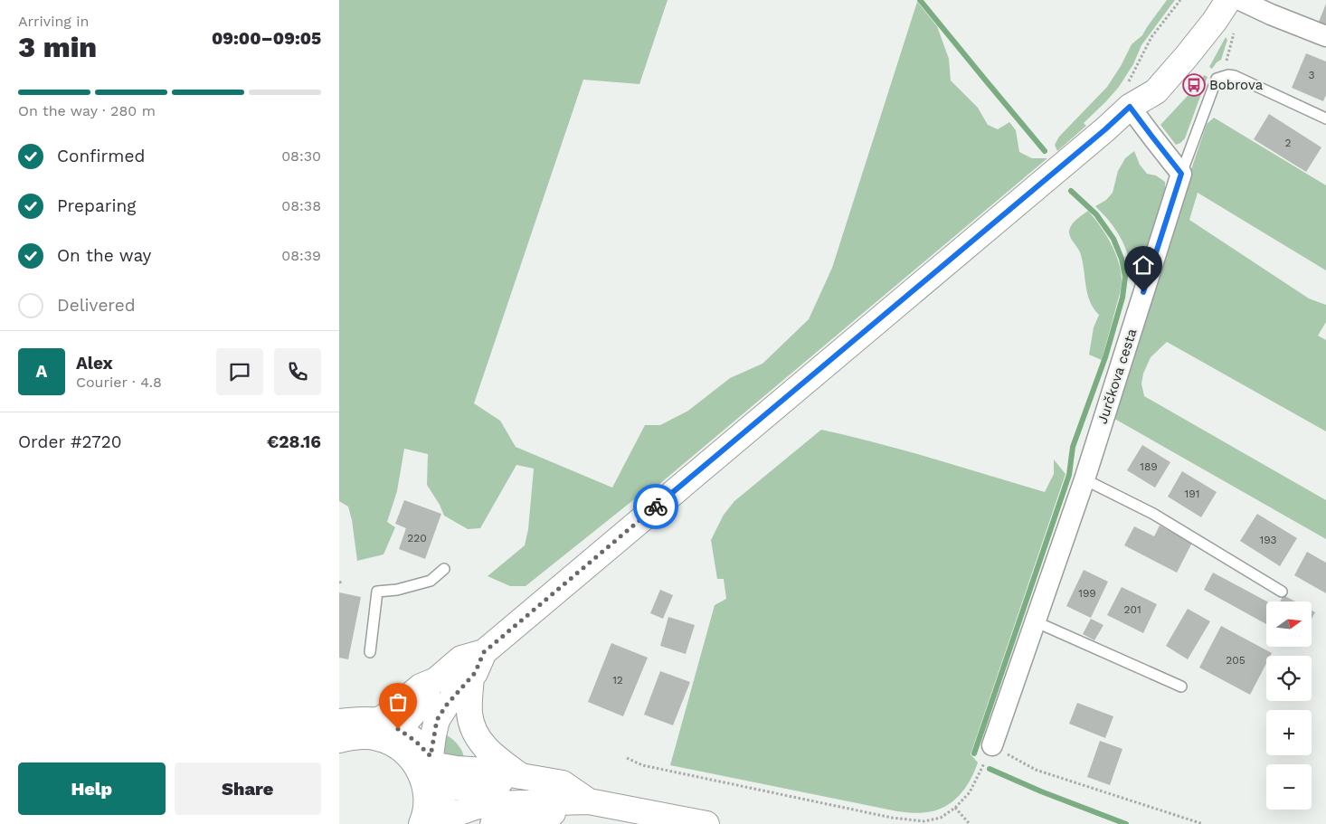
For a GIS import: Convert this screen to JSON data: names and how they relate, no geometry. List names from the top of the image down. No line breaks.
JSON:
{"streets":{"street":["Jurčkova cesta"]},"places":{"bus stop":["Bobrova"]},"house_numbers":["3","2","189","191","220","193","199","201","205","12"],"north":"right","page":{"heading":["3 min","Arriving in","09:00–09:05"],"panel":["Alex","Courier · 4.8","Order #2720","€28.16"],"bar":"On the way · 280 m","list":[["Confirmed","08:30"],["Preparing","08:38"],["On the way","08:39"],"Delivered"],"round":"A","map_buttons":["+","−"],"buttons":["Help","Share"]}}
